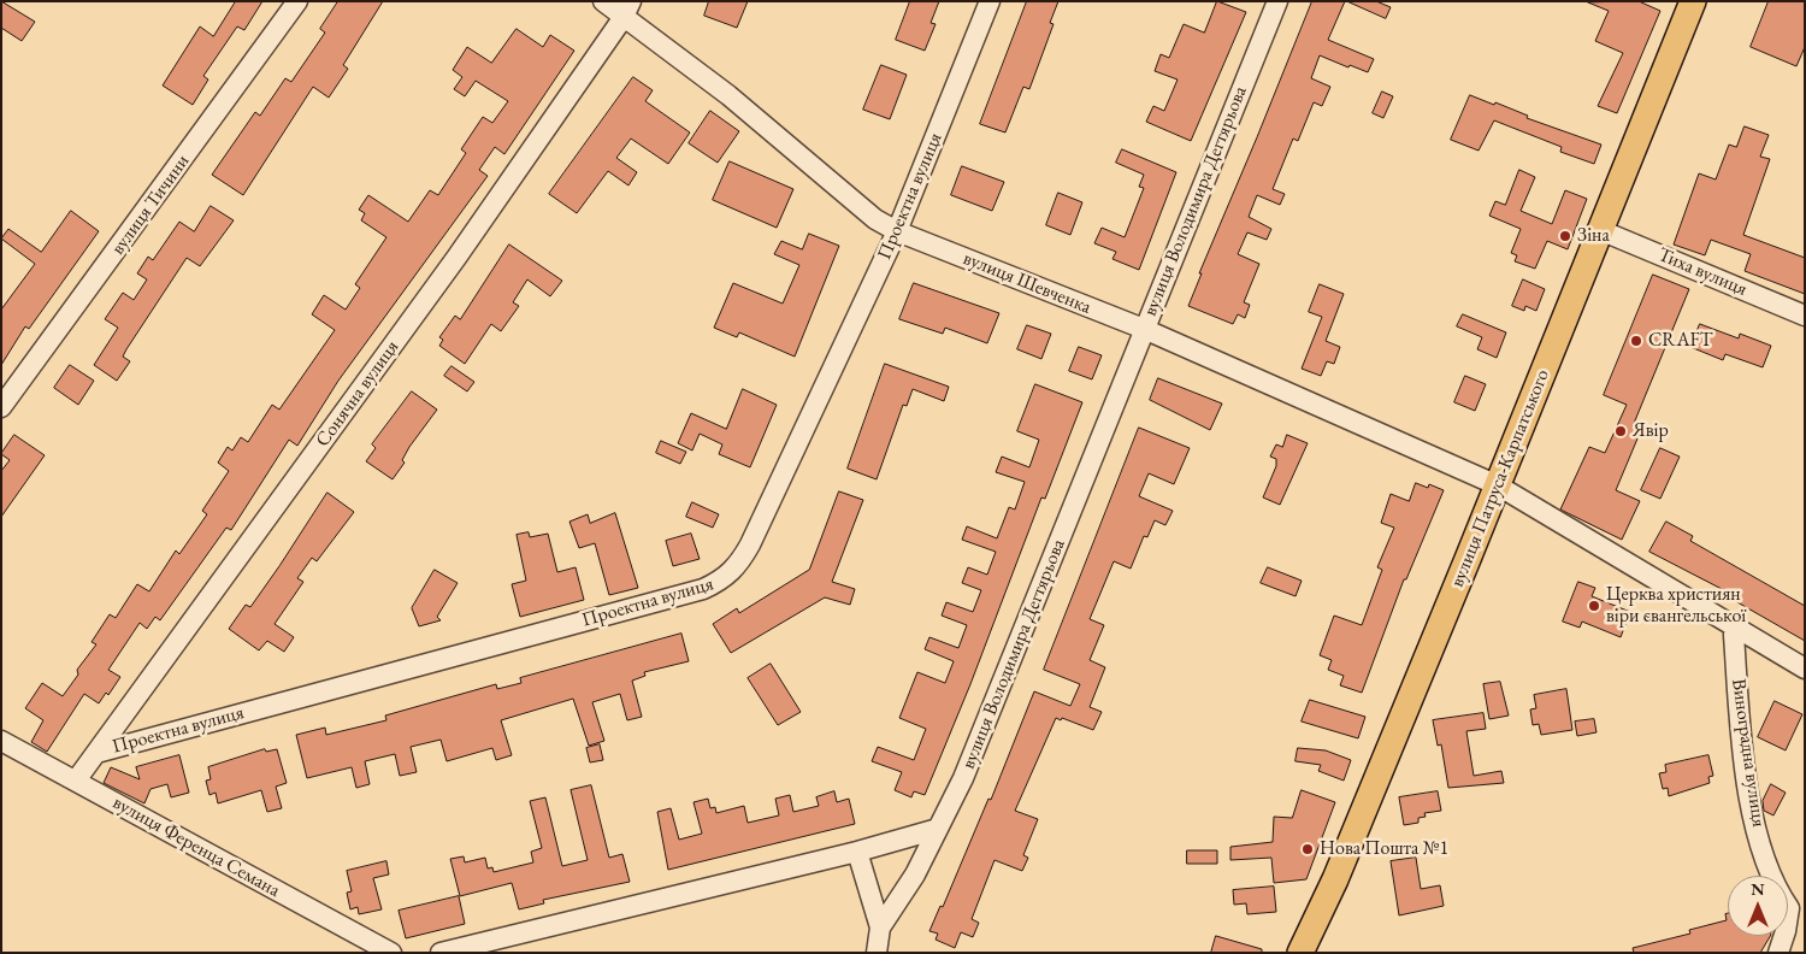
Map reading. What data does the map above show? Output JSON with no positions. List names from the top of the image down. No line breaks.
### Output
{"streets":{"main road":["вулиця Патруса-Карпатського"],"street":["Проектна вулиця","вулиця Володимира Дегтярьова","вулиця Тичини","Тиха вулиця","вулиця Шевченка","Сонячна вулиця","Виноградна вулиця","вулиця Ференца Семана"]},"crossings":[["Проектна вулиця","вулиця Шевченка"],["Проектна вулиця","Сонячна вулиця"],["вулиця Володимира Дегтярьова","вулиця Шевченка"],["Тиха вулиця","вулиця Патруса-Карпатського"],["вулиця Шевченка","Сонячна вулиця"],["вулиця Шевченка","вулиця Патруса-Карпатського"],["вулиця Шевченка","Виноградна вулиця"],["Сонячна вулиця","вулиця Ференца Семана"]],"places":["Зіна","CRAFT","Явір","Церква християн віри євангельської","Нова Пошта №1"],"north":"top"}
